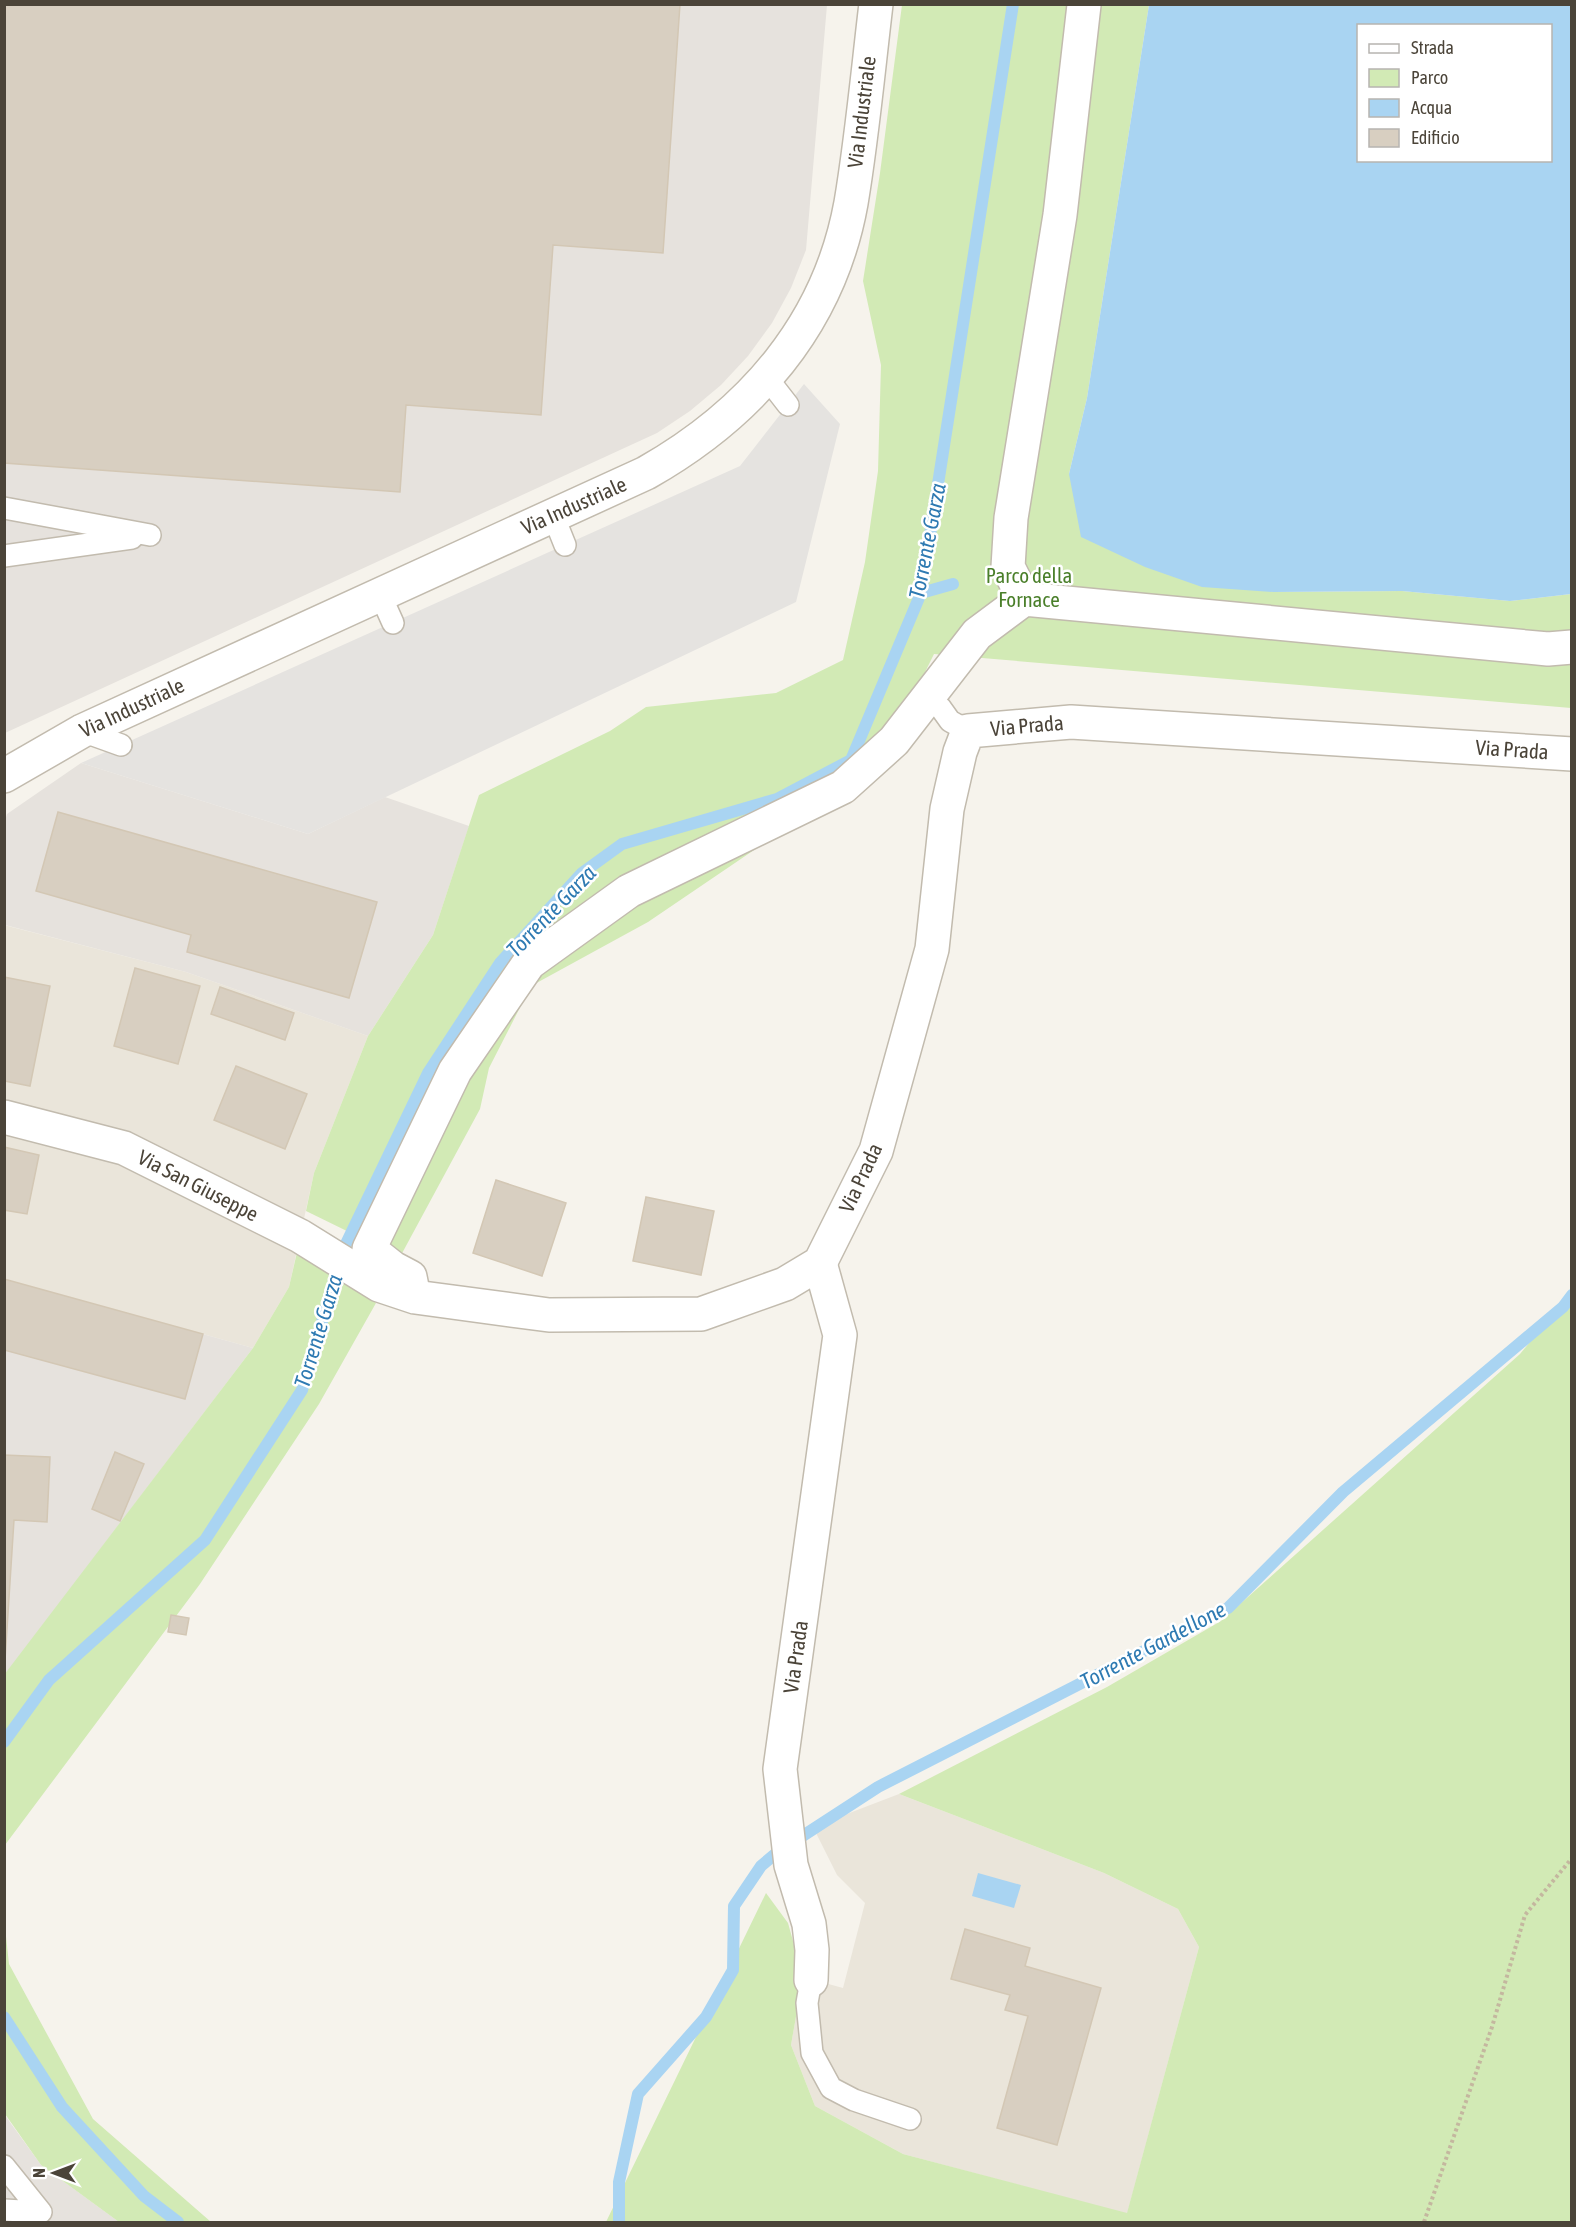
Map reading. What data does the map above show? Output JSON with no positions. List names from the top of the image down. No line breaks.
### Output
{"streets":{"street":["Via Industriale","Via Prada","Via San Giuseppe"]},"water":["Torrente Garza","Torrente Gardellone"],"parks":["Parco della Fornace"],"legend":["Strada","Parco","Acqua","Edificio"],"north":"left"}
